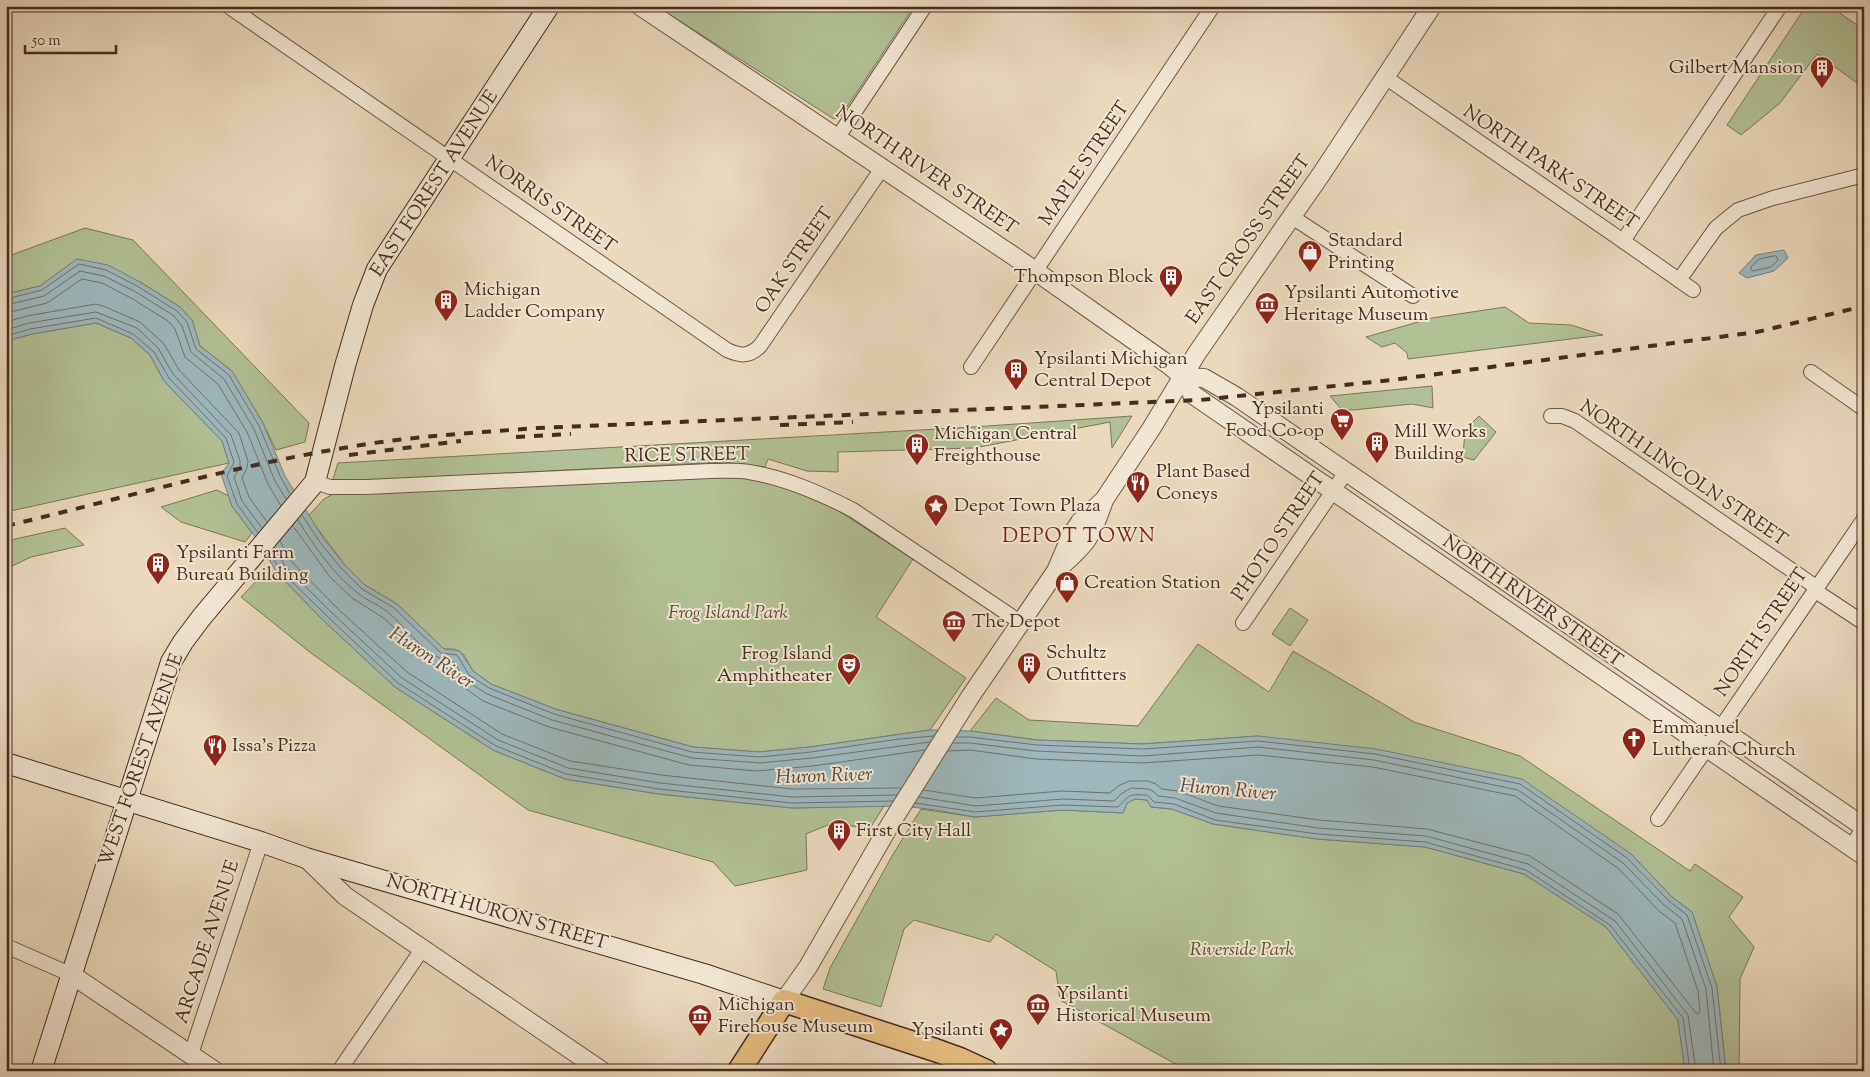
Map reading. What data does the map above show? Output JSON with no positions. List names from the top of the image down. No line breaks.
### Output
{"streets":{"main road":["EAST FOREST AVENUE","WEST FOREST AVENUE","NORTH HURON STREET"],"street":["MAPLE STREET","NORTH PARK STREET","NORTH RIVER STREET","NORRIS STREET","EAST CROSS STREET","OAK STREET","RICE STREET","NORTH LINCOLN STREET","PHOTO STREET","NORTH STREET","ARCADE AVENUE"]},"crossings":[["MAPLE STREET","NORTH RIVER STREET"],["NORTH PARK STREET","EAST CROSS STREET"],["NORTH RIVER STREET","EAST CROSS STREET"],["NORTH RIVER STREET","OAK STREET"],["NORTH RIVER STREET","PHOTO STREET"],["NORTH RIVER STREET","NORTH STREET"],["EAST FOREST AVENUE","NORRIS STREET"],["EAST FOREST AVENUE","RICE STREET"],["EAST FOREST AVENUE","WEST FOREST AVENUE"],["NORRIS STREET","OAK STREET"],["EAST CROSS STREET","RICE STREET"],["EAST CROSS STREET","NORTH HURON STREET"],["RICE STREET","WEST FOREST AVENUE"],["NORTH LINCOLN STREET","NORTH STREET"],["WEST FOREST AVENUE","NORTH HURON STREET"],["NORTH HURON STREET","ARCADE AVENUE"]],"districts":["DEPOT TOWN"],"water":["Huron River"],"parks":["Frog Island Park","Riverside Park"],"places":{"building":["Gilbert Mansion","Thompson Block","Michigan Ladder Company","Ypsilanti Michigan Central Depot","Mill Works Building","Michigan Central Freighthouse","Ypsilanti Farm Bureau Building","Schultz Outfitters","First City Hall"],"shop":["Standard Printing","Creation Station"],"museum":["Ypsilanti Automotive Heritage Museum","The Depot","Ypsilanti Historical Museum","Michigan Firehouse Museum"],"supermarket":["Ypsilanti Food Co-op"],"restaurant":["Plant Based Coneys","Issa's Pizza"],"place":["Depot Town Plaza","Ypsilanti"],"theatre":["Frog Island Amphitheater"],"church":["Emmanuel Lutheran Church"]},"scale_bar":"50 m"}
